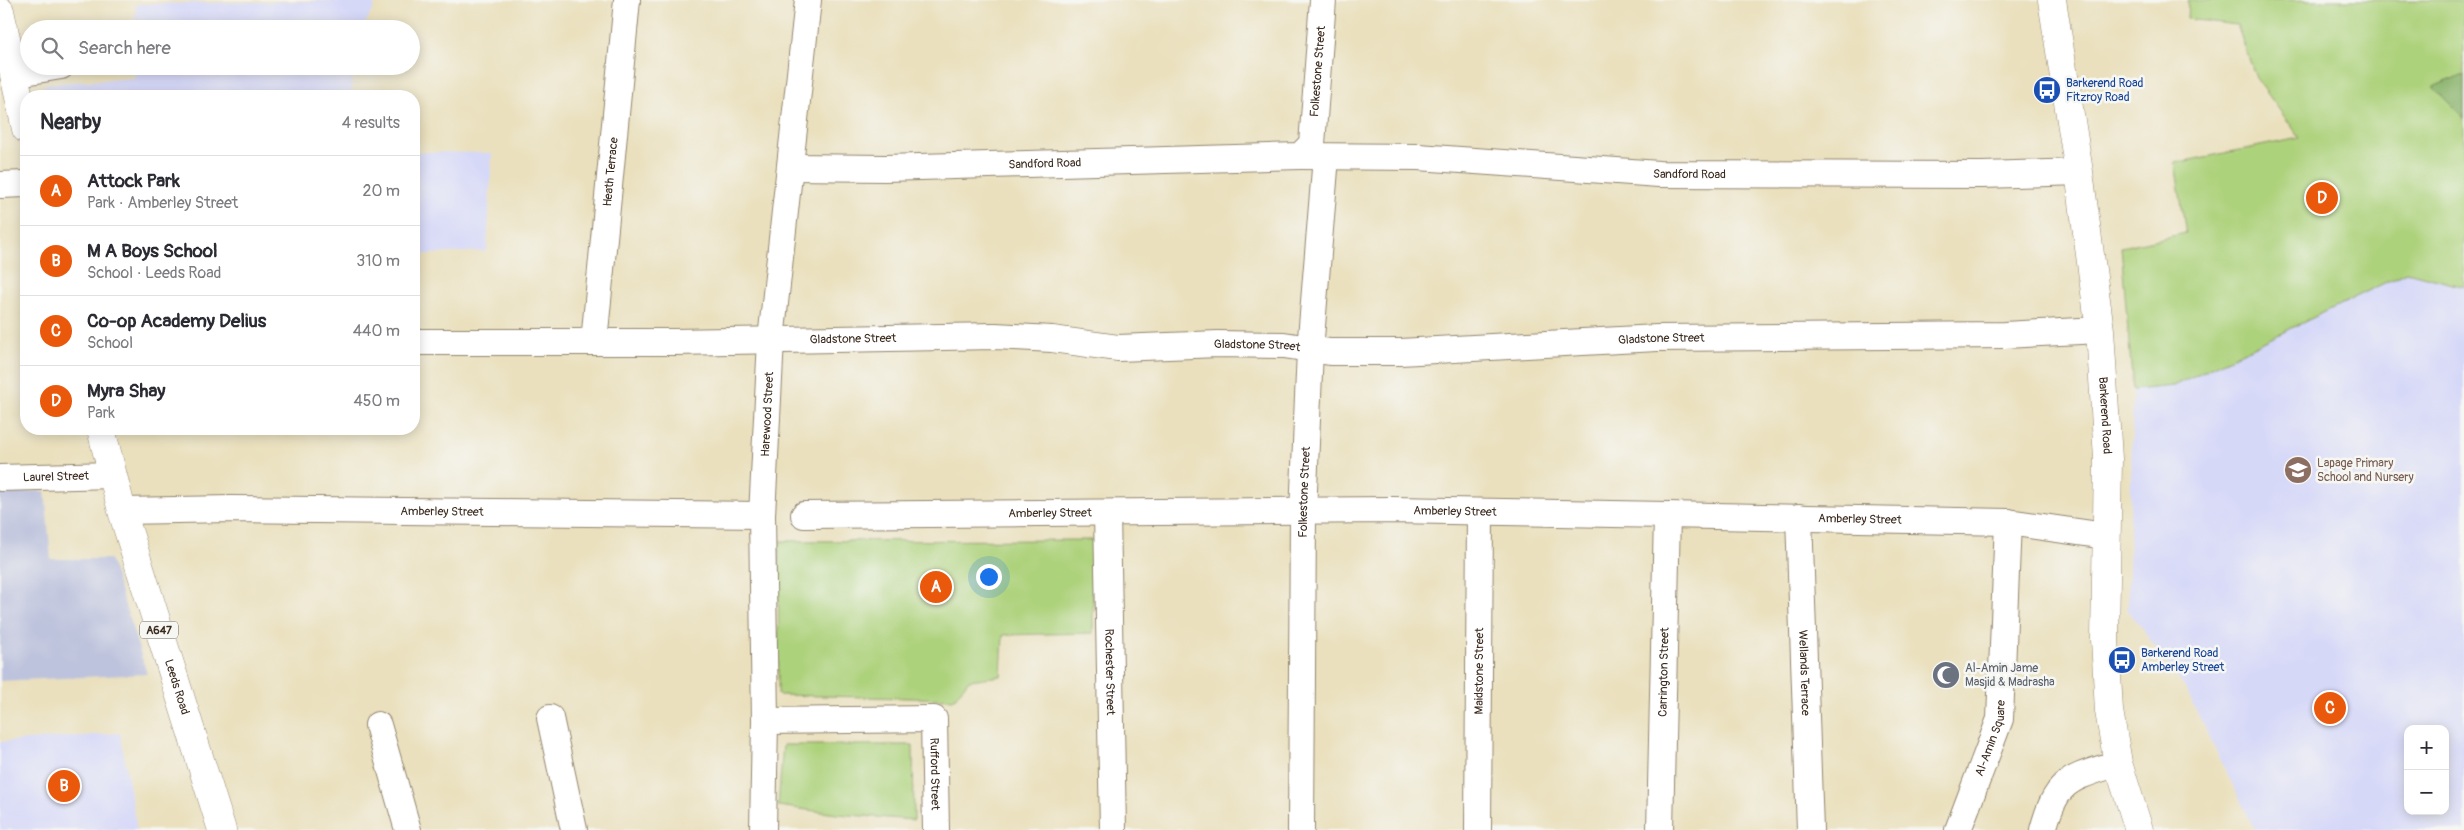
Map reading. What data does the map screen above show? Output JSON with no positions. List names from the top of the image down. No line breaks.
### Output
{"streets":{"main road":["Barkerend Road","A647","Leeds Road"],"street":["Folkestone Street","Sandford Road","Heath Terrace","Gladstone Street","Harewood Street","Laurel Street","Amberley Street","Maidstone Street","Rochester Street","Carrington Street","Wellands Terrace","Al-Amin Square","Rufford Street"]},"crossings":[["Folkestone Street","Sandford Road"],["Folkestone Street","Gladstone Street"],["Folkestone Street","Amberley Street"],["Sandford Road","Harewood Street"],["Sandford Road","Barkerend Road"],["Heath Terrace","Gladstone Street"],["Gladstone Street","Harewood Street"],["Gladstone Street","Barkerend Road"],["Harewood Street","Amberley Street"],["Harewood Street","Rufford Street"],["Barkerend Road","Amberley Street"],["Laurel Street","Leeds Road"],["Amberley Street","Maidstone Street"],["Amberley Street","Rochester Street"],["Amberley Street","Carrington Street"],["Amberley Street","Wellands Terrace"],["Amberley Street","Leeds Road"],["Amberley Street","Al-Amin Square"]],"places":{"bus stop":["Barkerend Road Fitzroy Road","Barkerend Road Amberley Street"],"school or university":["Lapage Primary School and Nursery"],"mosque":["Al-Amin Jame Masjid & Madrasha"]},"page":{"search":"Search here","heading":["Nearby","4 results"],"list":[{"mark":"A","name":"Attock Park","note":"Park · Amberley Street","value":"20 m"},{"mark":"B","name":"M A Boys School","note":"School · Leeds Road","value":"310 m"},{"mark":"C","name":"Co-op Academy Delius","note":"School","value":"440 m"},{"mark":"D","name":"Myra Shay","note":"Park","value":"450 m"}],"pins":["D","A","C","B"],"map_buttons":["+","−"]}}
